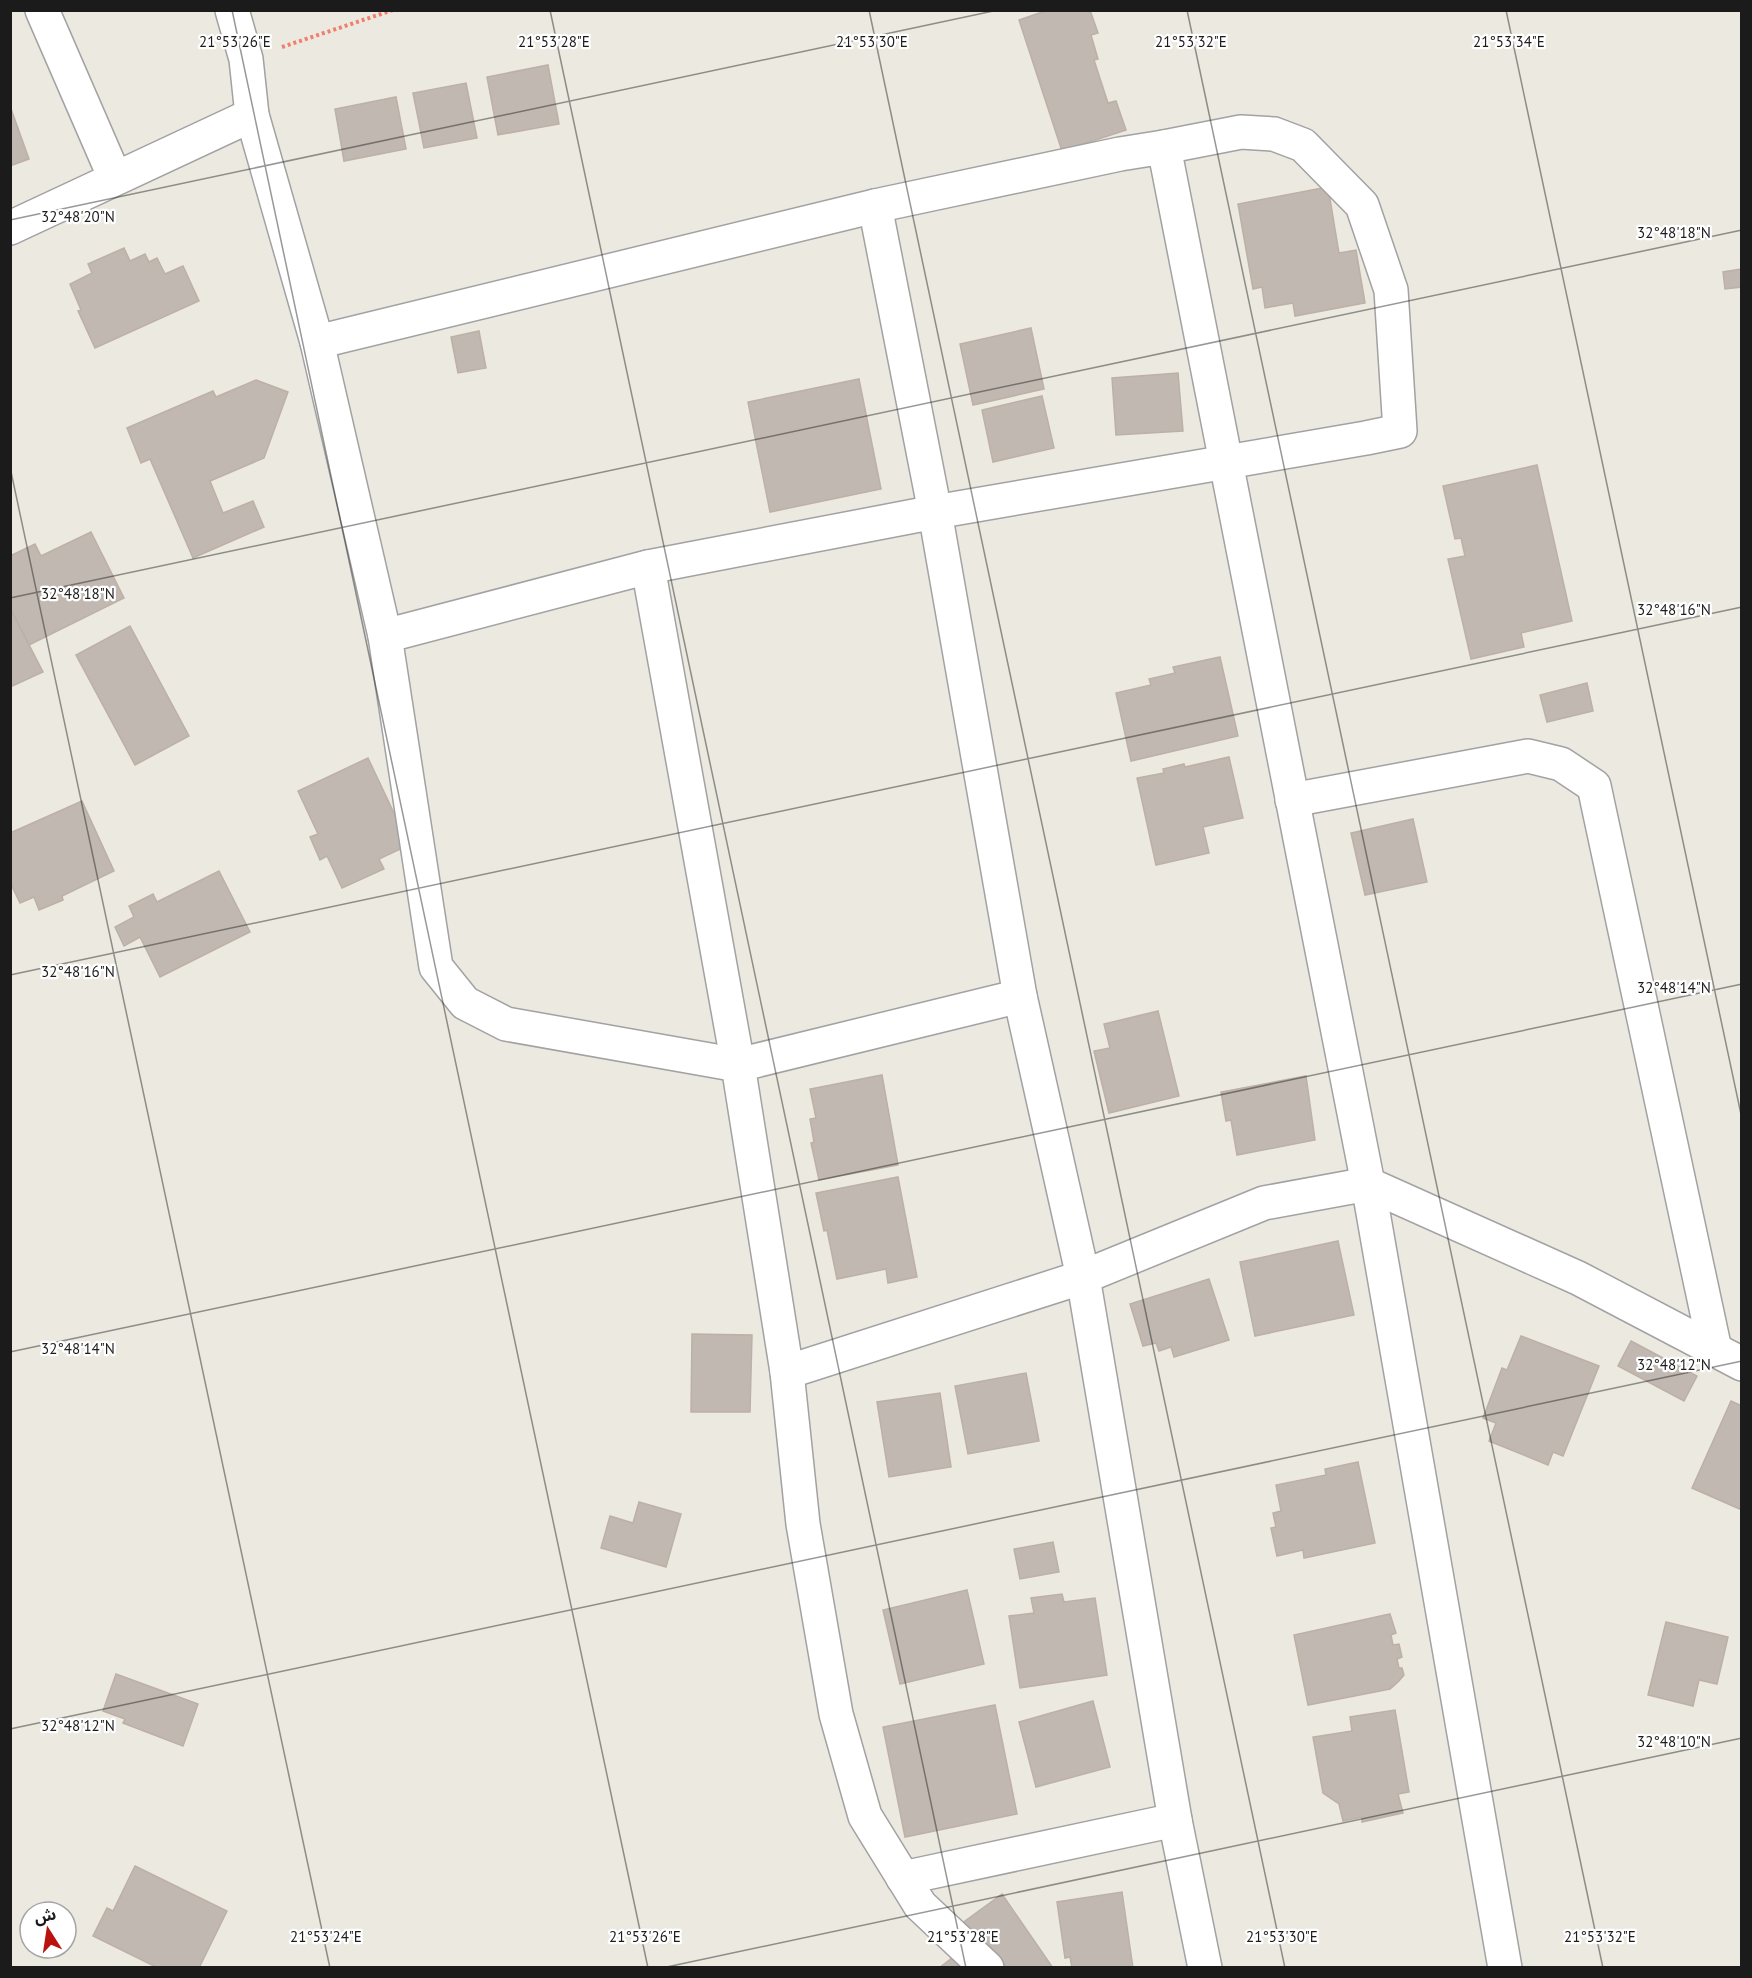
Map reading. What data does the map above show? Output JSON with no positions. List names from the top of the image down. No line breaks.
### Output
{"north":"top","coordinates":["21°53'26\"E","21°53'28\"E","21°53'30\"E","21°53'32\"E","21°53'34\"E","32°48'20\"N","32°48'18\"N","32°48'16\"N","32°48'14\"N","32°48'12\"N","32°48'10\"N","21°53'24\"E"]}
